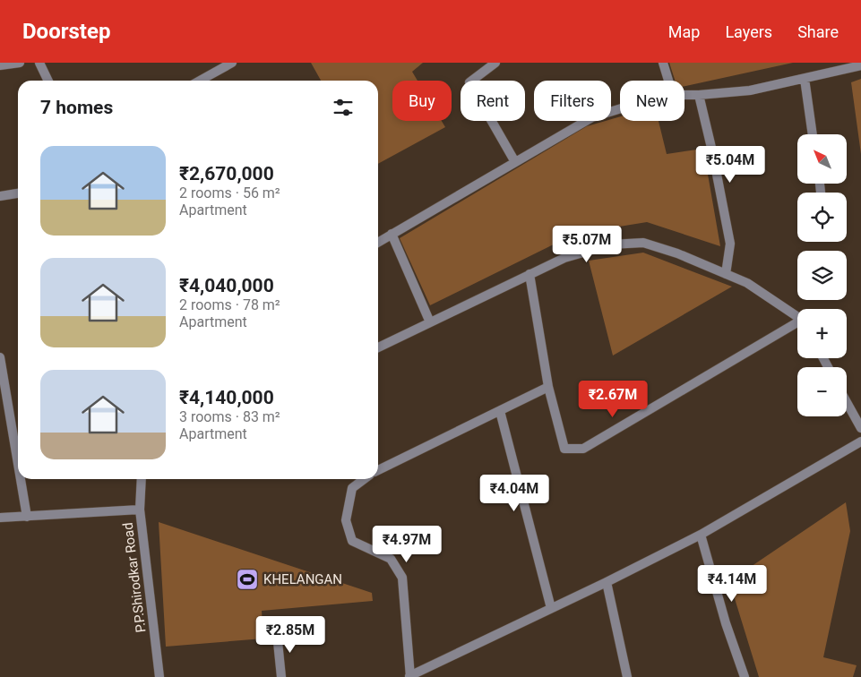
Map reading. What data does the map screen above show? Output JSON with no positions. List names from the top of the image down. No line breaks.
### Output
{"streets":{"street":["P.P.Shirodkar Road"]},"places":{"sports":["KHELANGAN"]},"north":"top left","page":{"header":"Doorstep","nav":["Map","Layers","Share"],"chip":["Buy","Rent","Filters","New"],"heading":"7 homes","map_buttons":["+","−"],"list":[{"name":"₹2,670,000","note":"2 rooms · 56 m² · Apartment"},{"name":"₹4,040,000","note":"2 rooms · 78 m² · Apartment"},{"name":"₹4,140,000","note":"3 rooms · 83 m² · Apartment"}],"price":["₹5.04M","₹5.07M","₹2.67M","₹4.04M","₹4.97M","₹4.14M","₹2.85M"]}}
